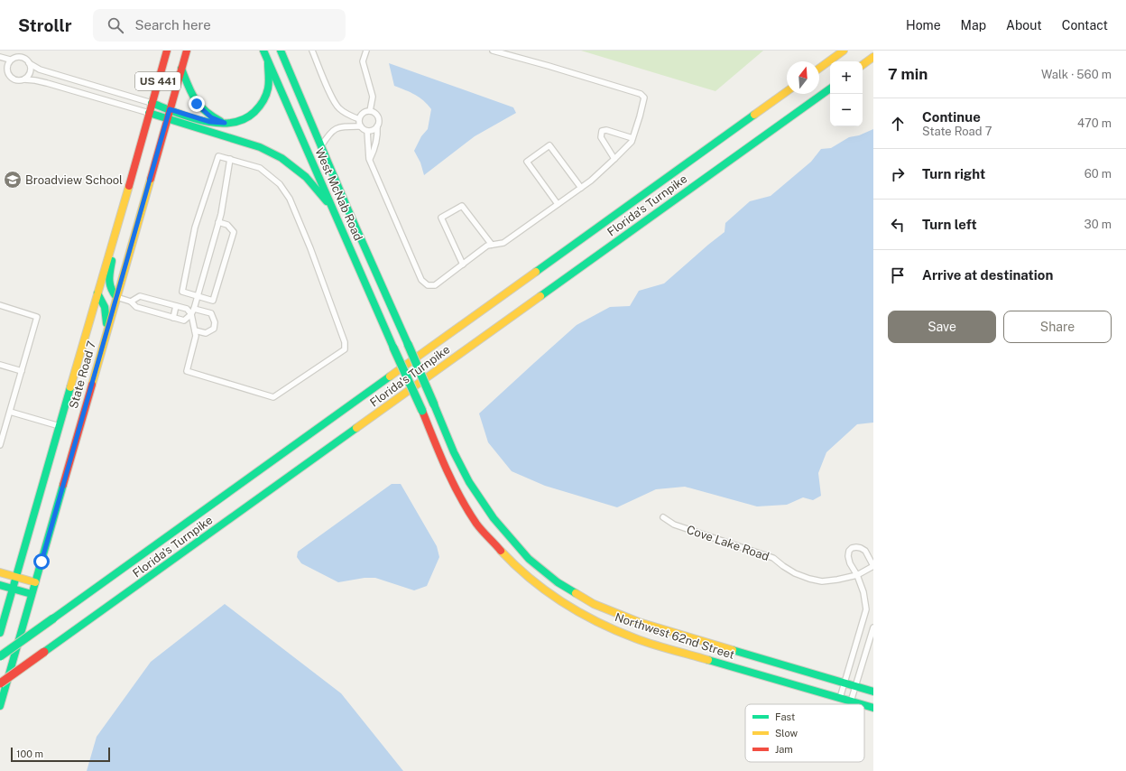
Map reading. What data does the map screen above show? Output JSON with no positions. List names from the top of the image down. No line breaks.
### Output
{"streets":{"main road":["US 441","West McNab Road","Florida's Turnpike","State Road 7","Northwest 62nd Street"],"street":["Cove Lake Road"]},"crossings":[["West McNab Road","Northwest 62nd Street"]],"places":{"school or university":["Broadview School"]},"legend":["Fast","Slow","Jam"],"scale_bar":"100 m","north":"top","page":{"header":"Strollr","search":"Search here","nav":["Home","Map","About","Contact"],"heading":["7 min","Walk · 560 m"],"map_buttons":["+","−"],"list":[["Continue","State Road 7","470 m"],["Turn right","60 m"],["Turn left","30 m"],"Arrive at destination"],"buttons":["Save","Share"],"scale":"100 m"}}
